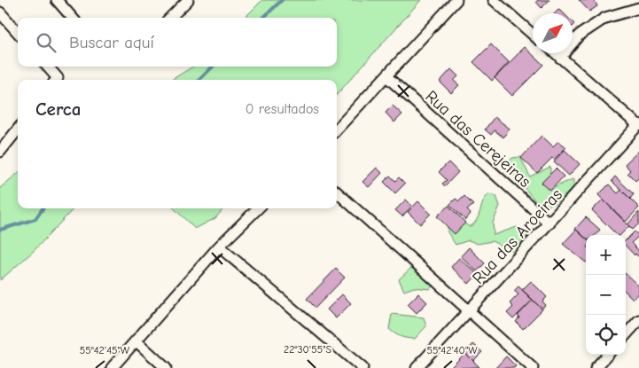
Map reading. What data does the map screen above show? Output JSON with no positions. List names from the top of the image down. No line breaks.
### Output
{"streets":{"street":["Rua das Cerejeiras","Rua das Aroeiras"]},"crossings":[["Rua das Cerejeiras","Rua das Aroeiras"]],"north":"top right","page":{"search":"Buscar aquí","heading":["Cerca","0 resultados"],"map_buttons":["+","−"]},"coordinates":["22°30'55\"S","55°42'45\"W","55°42'40\"W"]}
